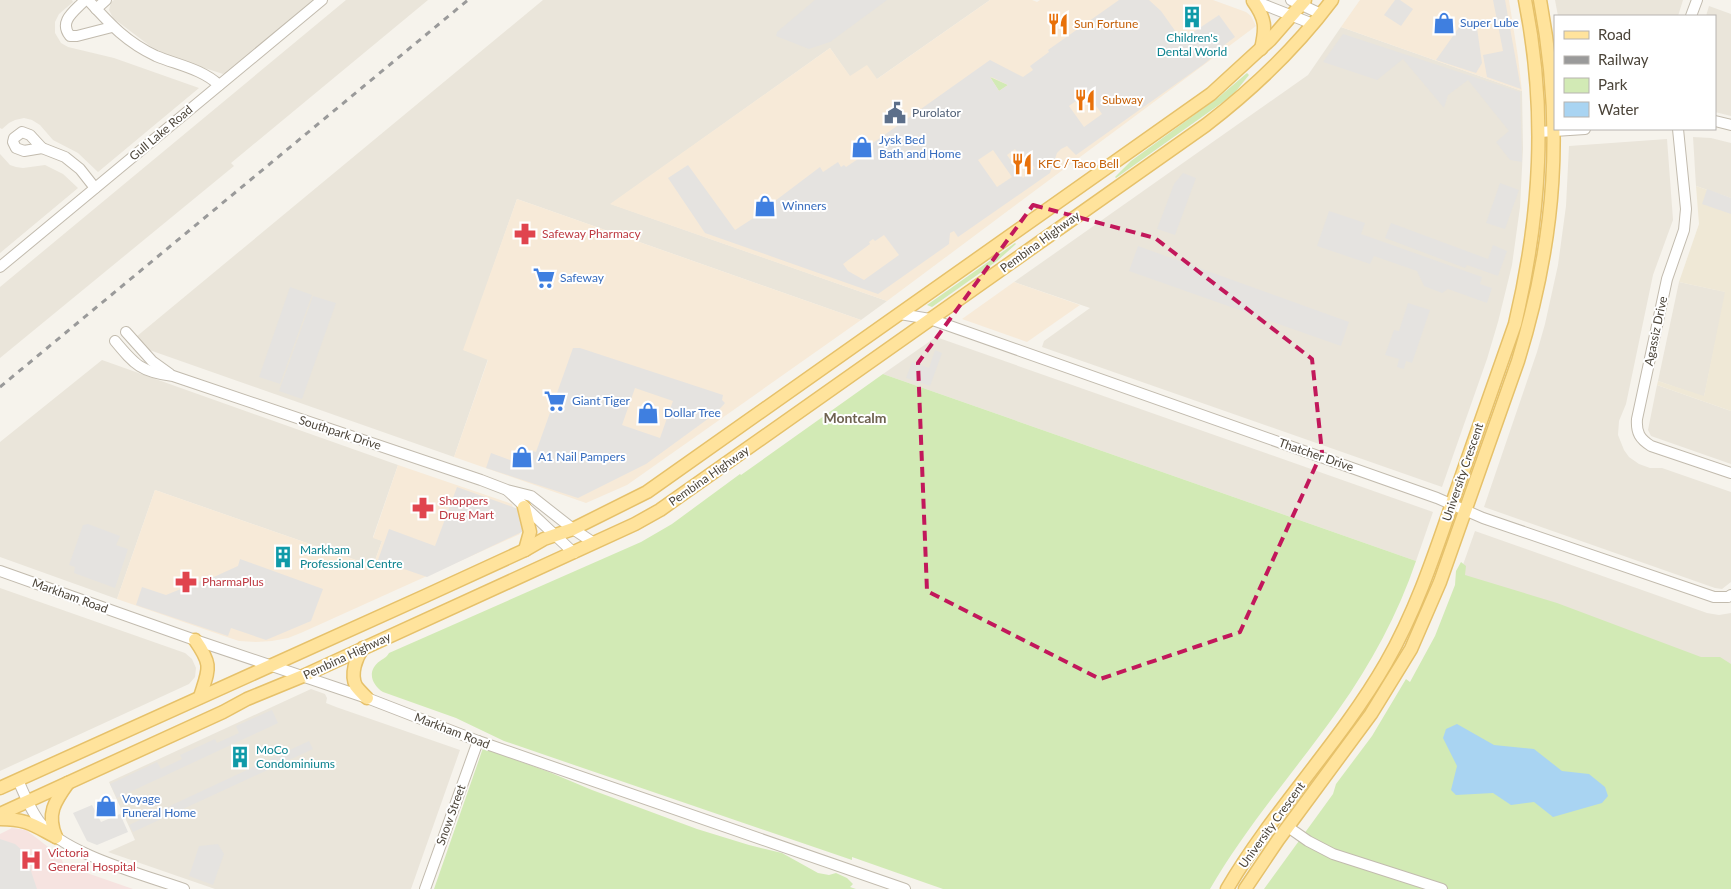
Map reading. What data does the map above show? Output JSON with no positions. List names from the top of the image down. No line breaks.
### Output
{"streets":{"main road":["Pembina Highway","University Crescent"],"street":["Gull Lake Road","Agassiz Drive","Southpark Drive","Thatcher Drive","Markham Road","Snow Street"]},"crossings":[["Pembina Highway","Southpark Drive"],["Pembina Highway","Thatcher Drive"],["Pembina Highway","Markham Road"],["Thatcher Drive","University Crescent"],["Markham Road","Snow Street"]],"districts":["Montcalm"],"places":{"building":["Children's Dental World","Markham Professional Centre","MoCo Condominiums"],"shop":["Super Lube","Jysk Bed Bath and Home","Winners","Dollar Tree","A1 Nail Pampers","Voyage Funeral Home"],"restaurant":["Sun Fortune","Subway","KFC / Taco Bell"],"public building":["Purolator"],"pharmacy":["Safeway Pharmacy","Shoppers Drug Mart","PharmaPlus"],"supermarket":["Safeway","Giant Tiger"],"hospital":["Victoria General Hospital"]},"legend":["Road","Railway","Park","Water"]}
